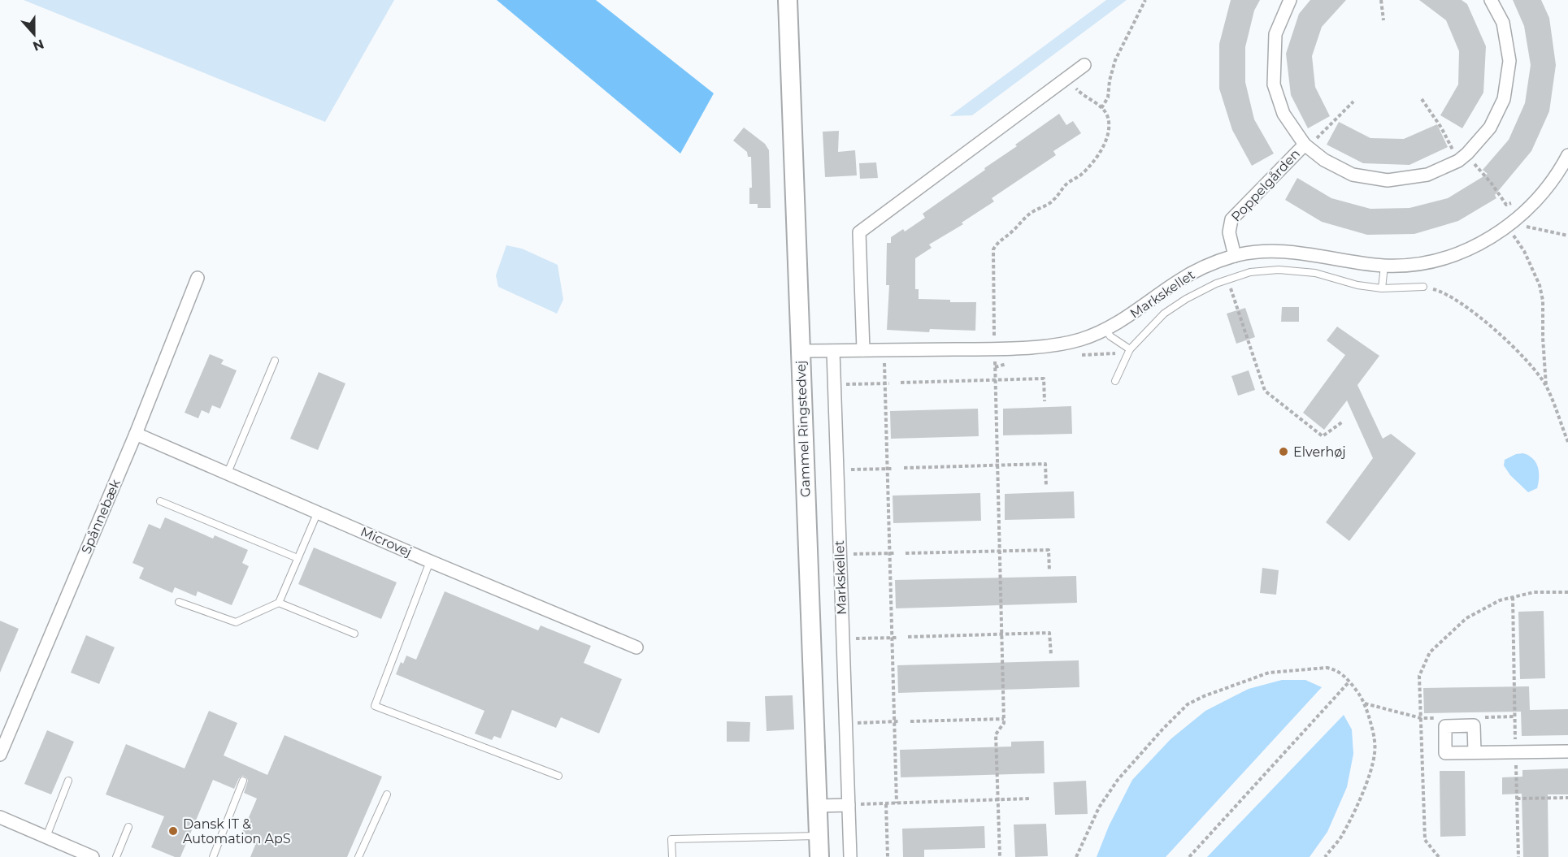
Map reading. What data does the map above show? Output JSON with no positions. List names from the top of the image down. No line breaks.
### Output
{"streets":{"street":["Poppelgården","Markskellet","Gammel Ringstedvej","Spånnebæk","Microvej"]},"crossings":[["Poppelgården","Markskellet"],["Markskellet","Gammel Ringstedvej"],["Spånnebæk","Microvej"]],"places":["Elverhøj","Dansk IT & Automation ApS"],"north":"bottom"}
